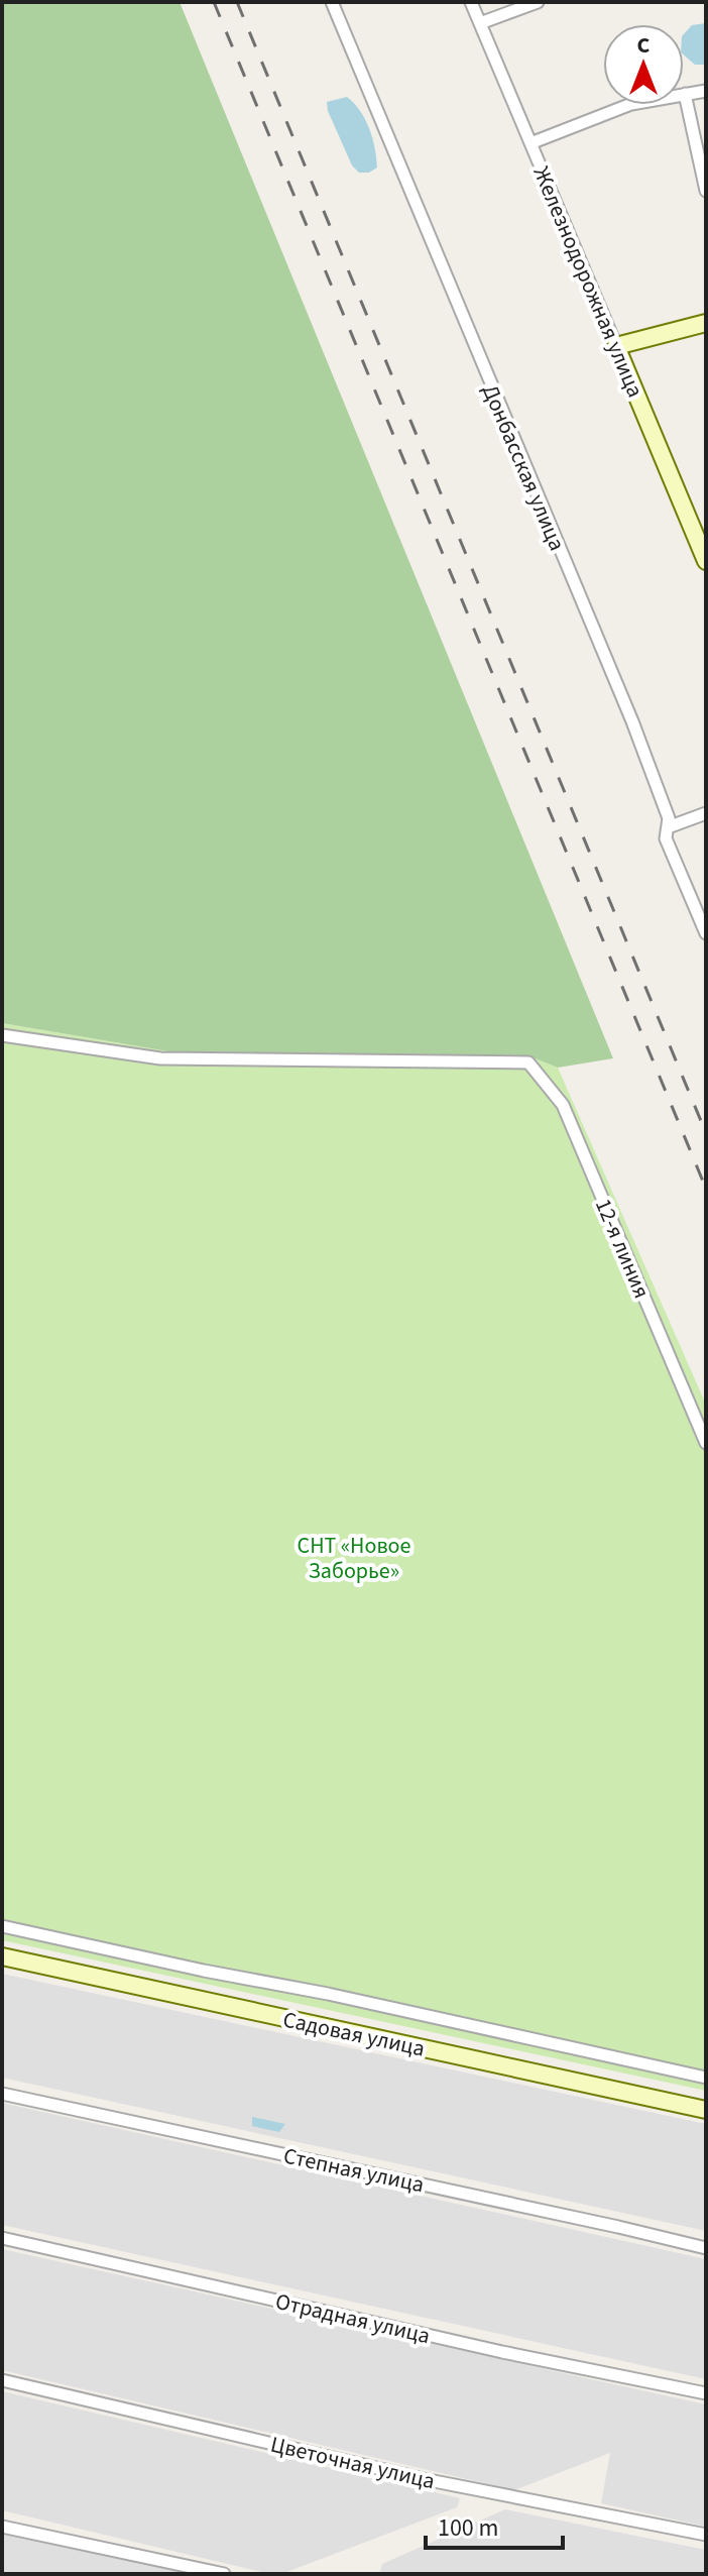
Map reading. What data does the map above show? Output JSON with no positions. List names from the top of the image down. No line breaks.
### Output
{"streets":{"main road":["Железнодорожная улица","Садовая улица"],"street":["Донбасская улица","12-я линия","Степная улица","Отрадная улица","Цветочная улица"]},"parks":["СНТ «Новое Заборье»"],"scale_bar":"100 m","north":"top"}
